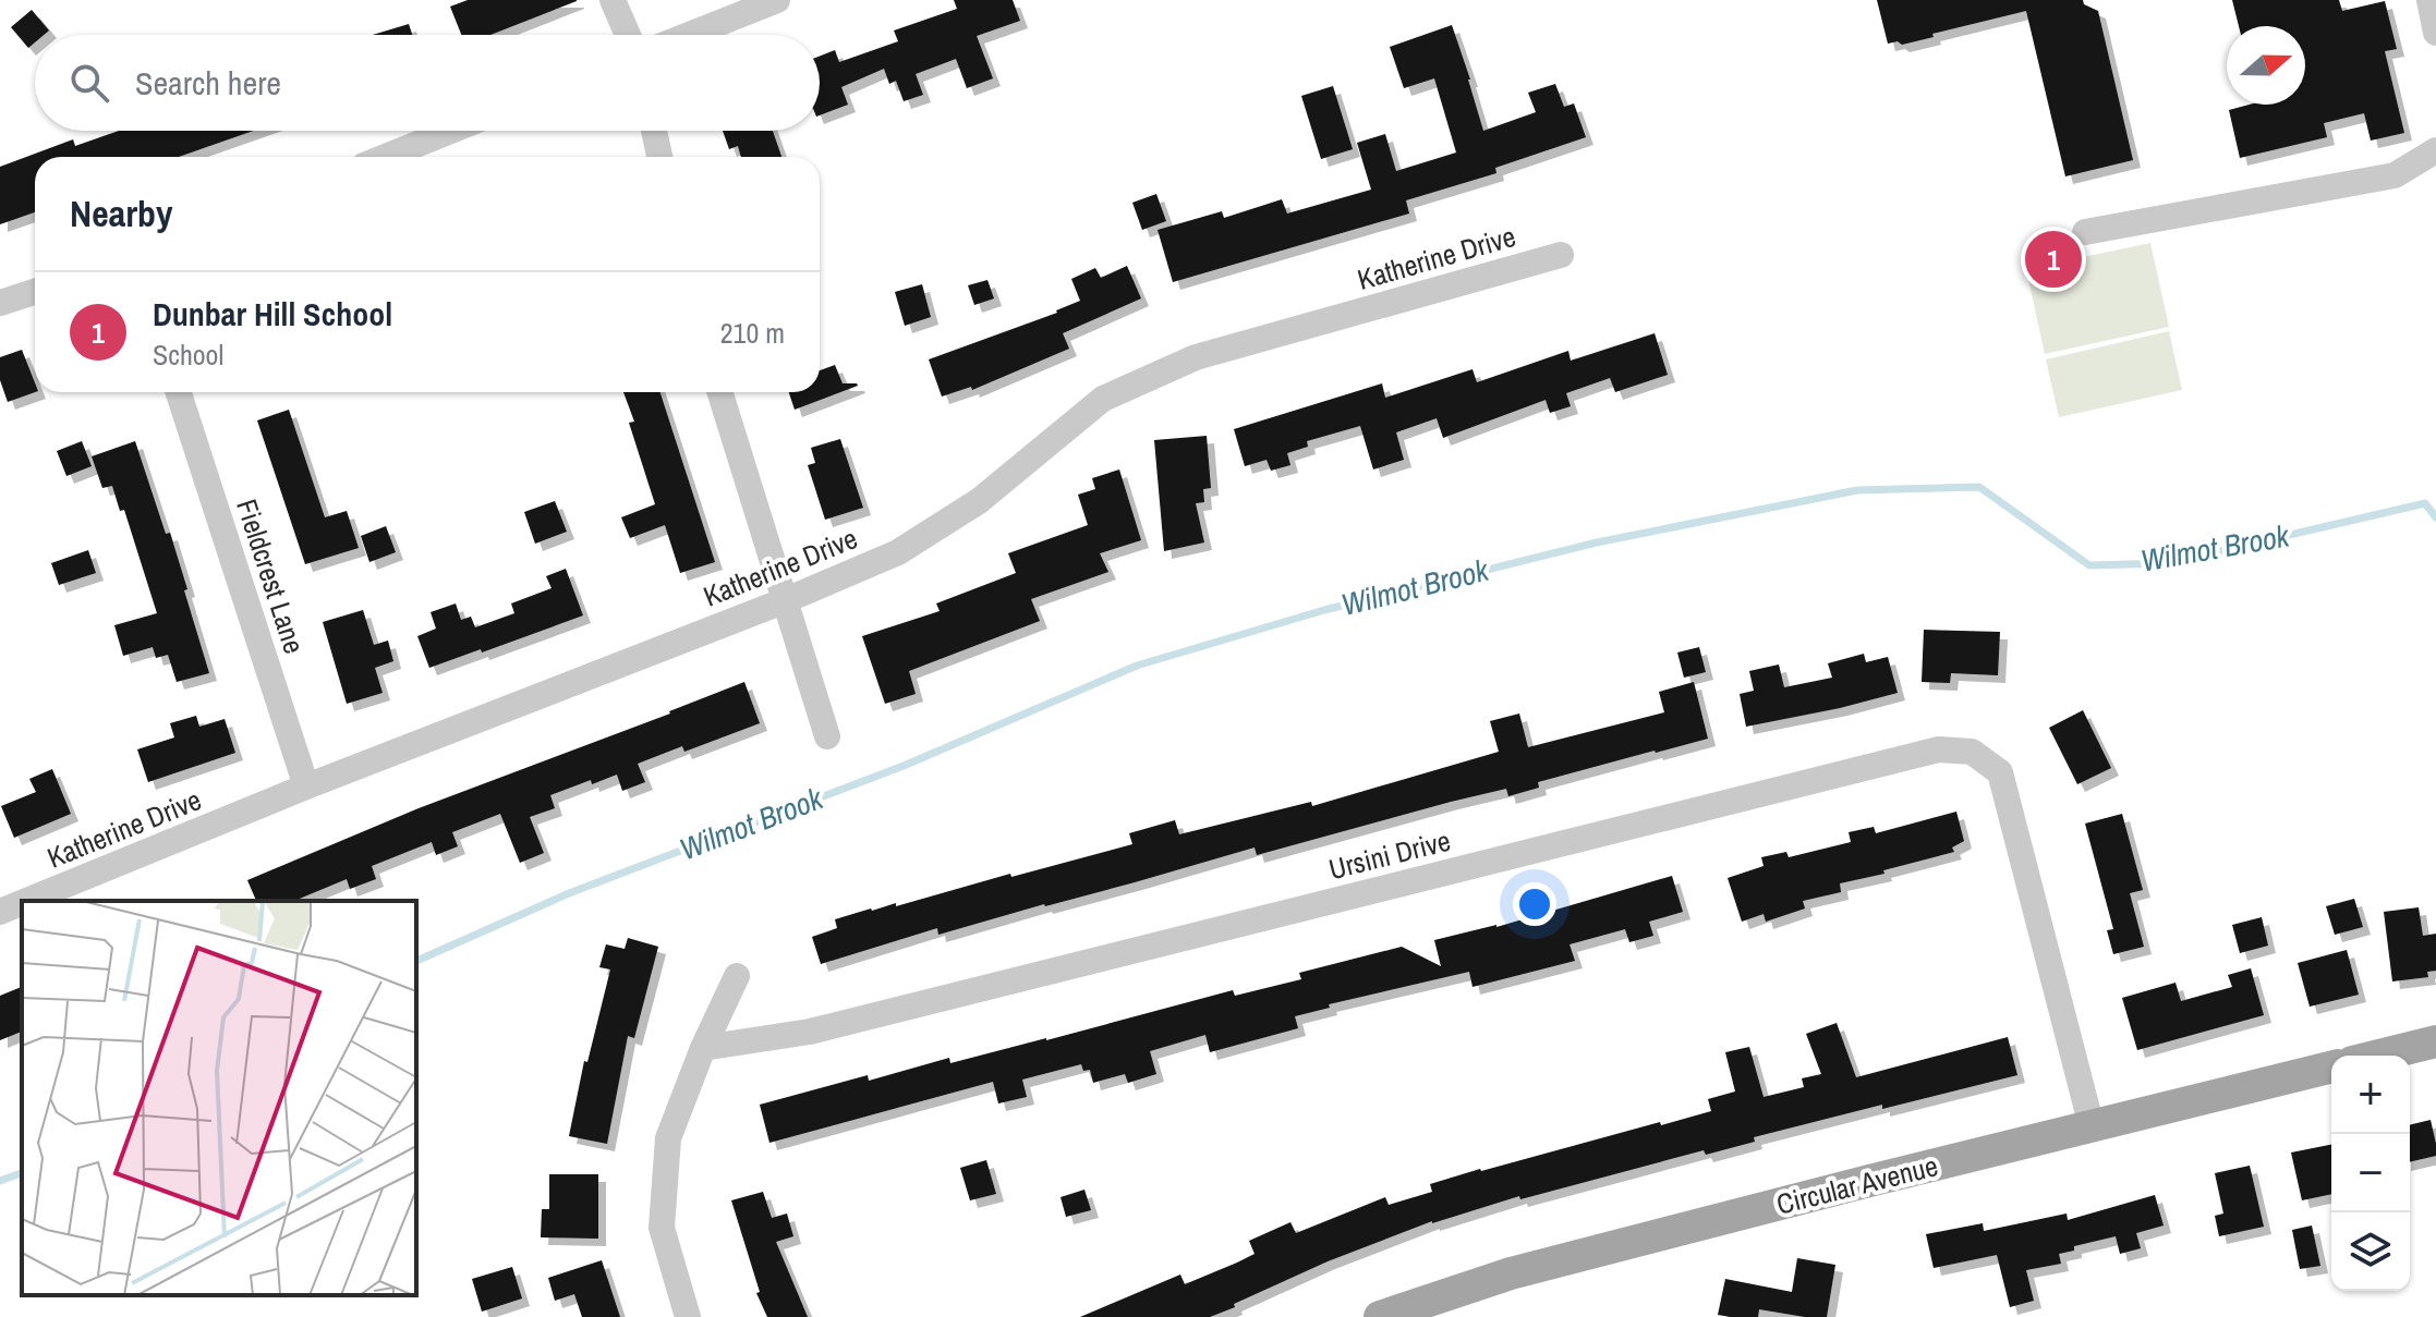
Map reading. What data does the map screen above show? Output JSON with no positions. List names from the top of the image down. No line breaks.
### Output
{"streets":{"main road":["Circular Avenue"],"street":["Katherine Drive","Fieldcrest Lane","Ursini Drive"]},"crossings":[["Katherine Drive","Fieldcrest Lane"],["Ursini Drive","Circular Avenue"]],"water":["Wilmot Brook"],"north":"right","page":{"search":"Search here","heading":"Nearby","pins":"1","list":[{"mark":"1","name":"Dunbar Hill School","note":"School","value":"210 m"}],"map_buttons":["+","−"]}}
